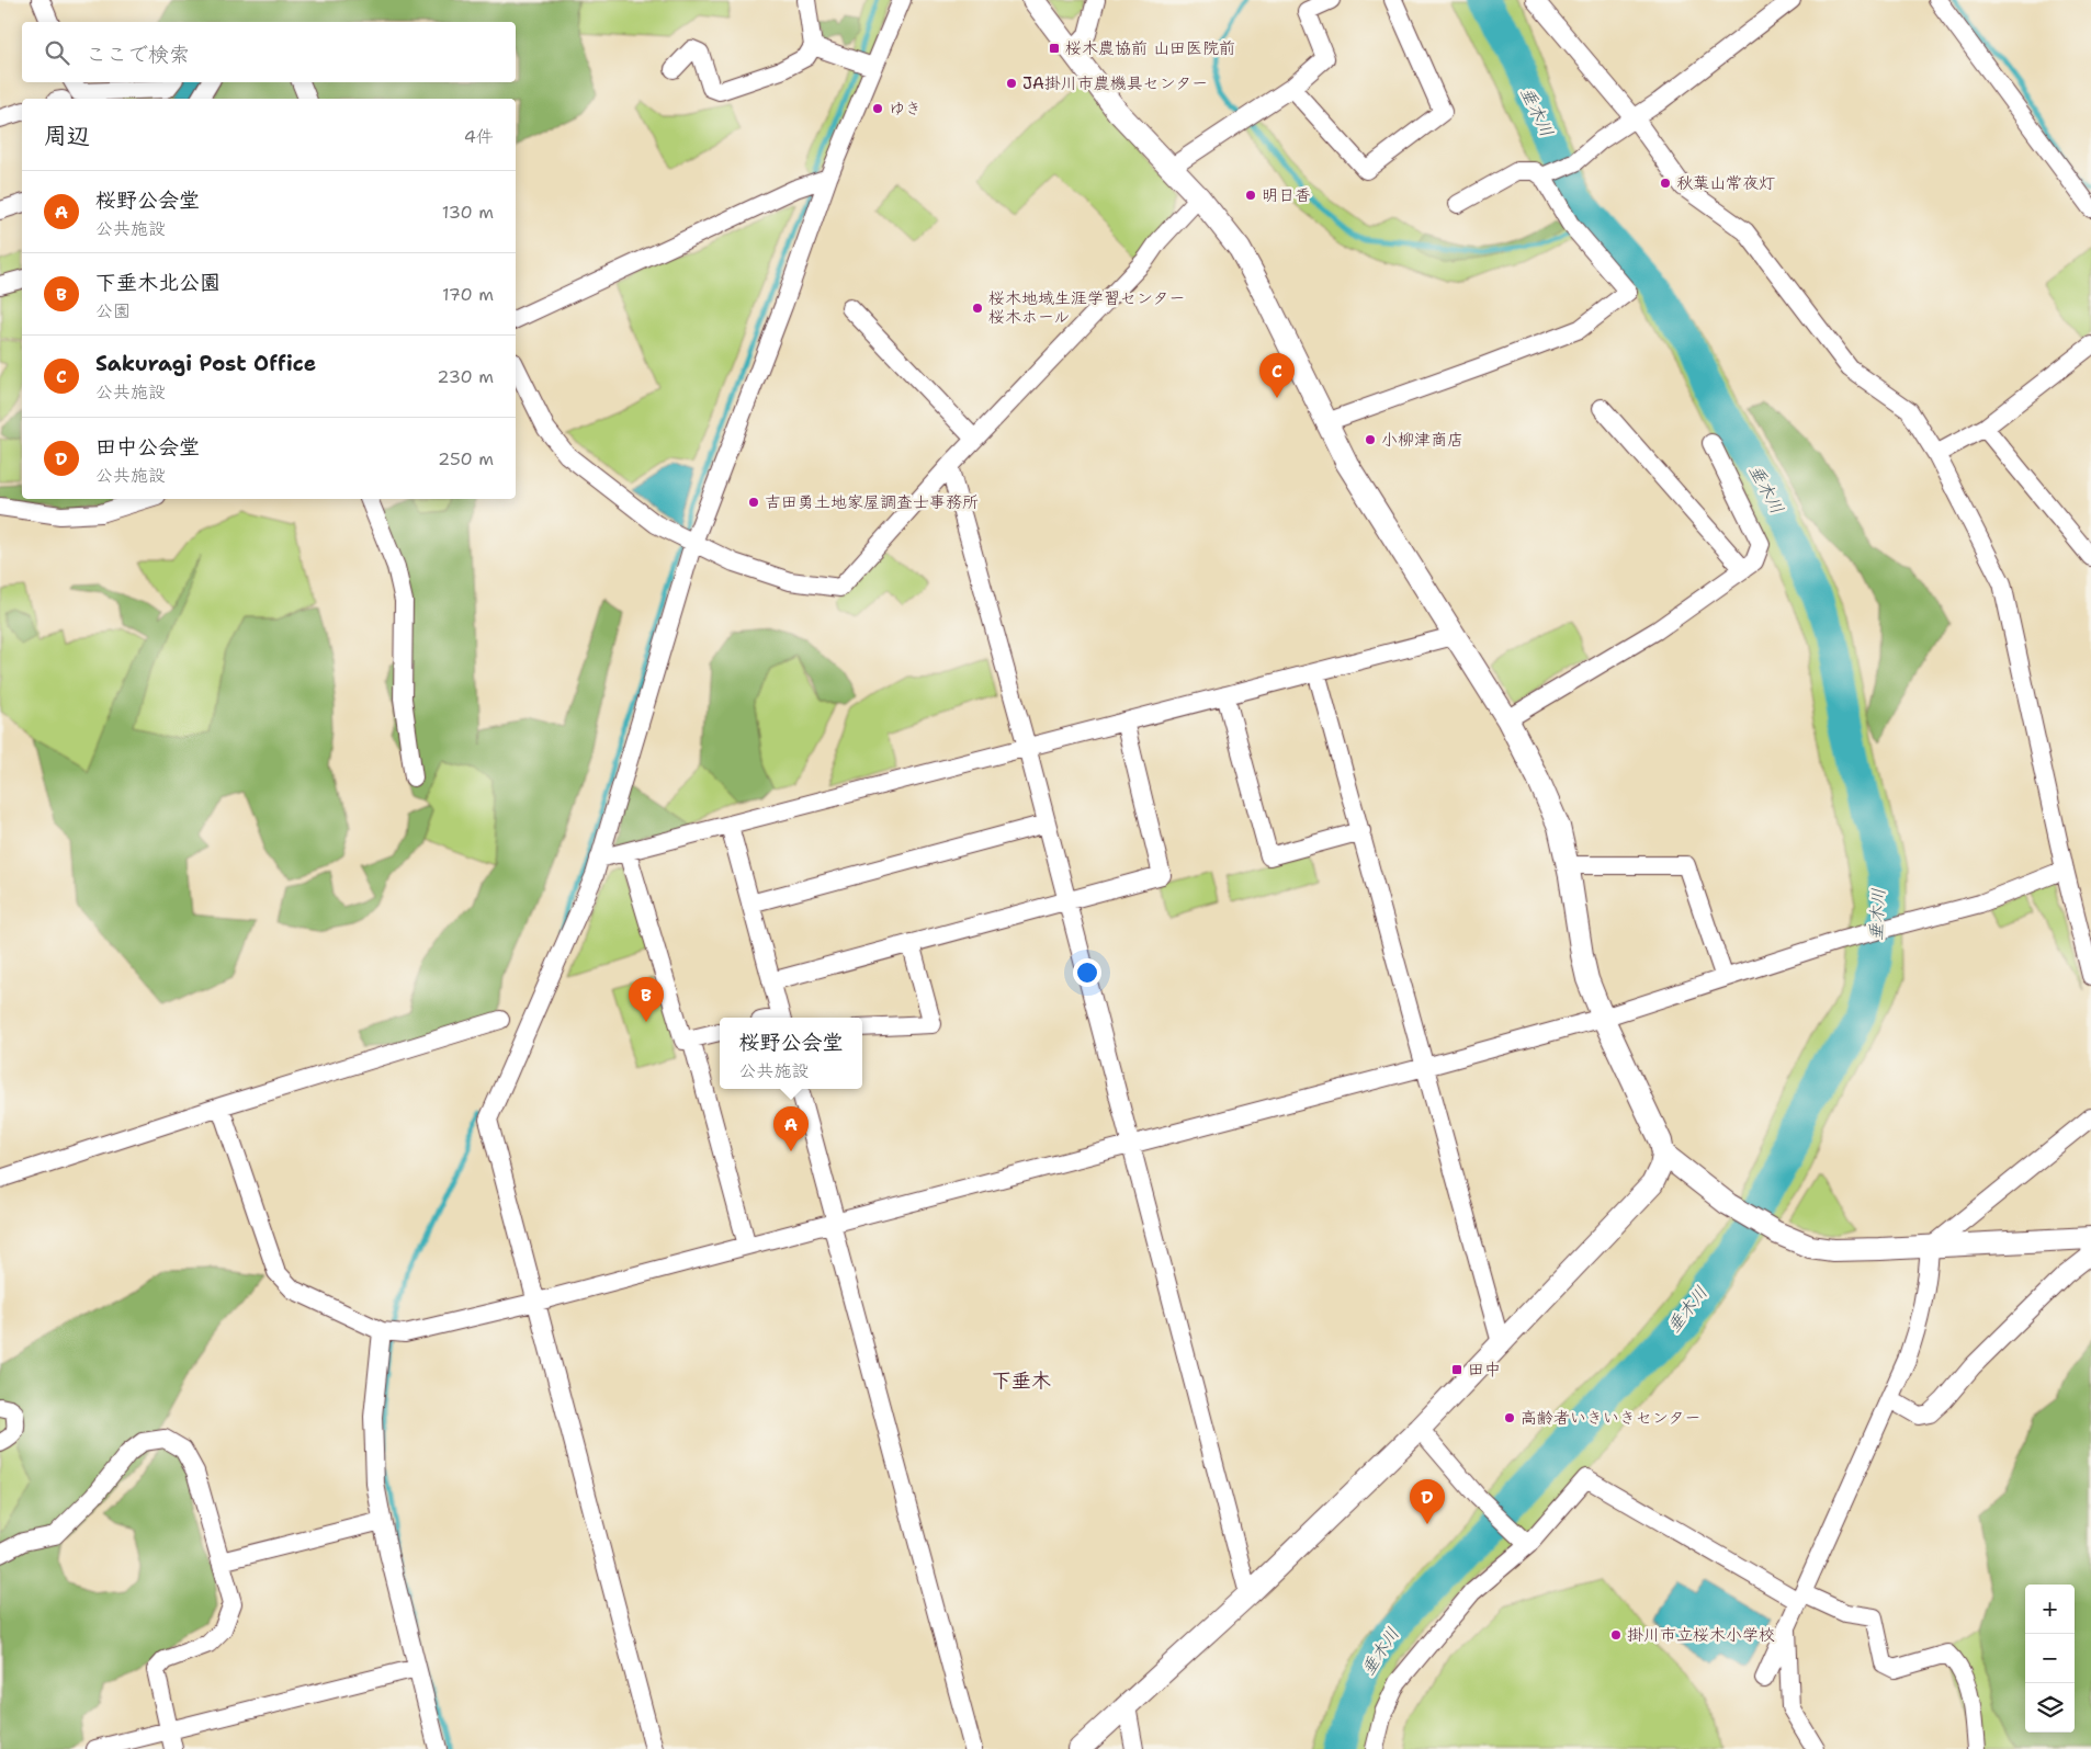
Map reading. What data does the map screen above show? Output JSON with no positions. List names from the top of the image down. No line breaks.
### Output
{"districts":["下垂木"],"water":["垂木川"],"places":{"transit":["桜木農協前 山田医院前","田中"],"other":["JA掛川市農機具センター","ゆき","秋葉山常夜灯","明日香","桜木地域生涯学習センター 桜木ホール","小柳津商店","吉田勇土地家屋調査士事務所","高齢者いきいきセンター","掛川市立桜木小学校"]},"page":{"search":"ここで検索","heading":["周辺","4件"],"list":[{"mark":"A","name":"桜野公会堂","note":"公共施設","value":"130 m"},{"mark":"B","name":"下垂木北公園","note":"公園","value":"170 m"},{"mark":"C","name":"Sakuragi Post Office","note":"公共施設","value":"230 m"},{"mark":"D","name":"田中公会堂","note":"公共施設","value":"250 m"}],"pins":["C","B","A","D"],"popup":["桜野公会堂","公共施設"],"map_buttons":["+","−"]}}
